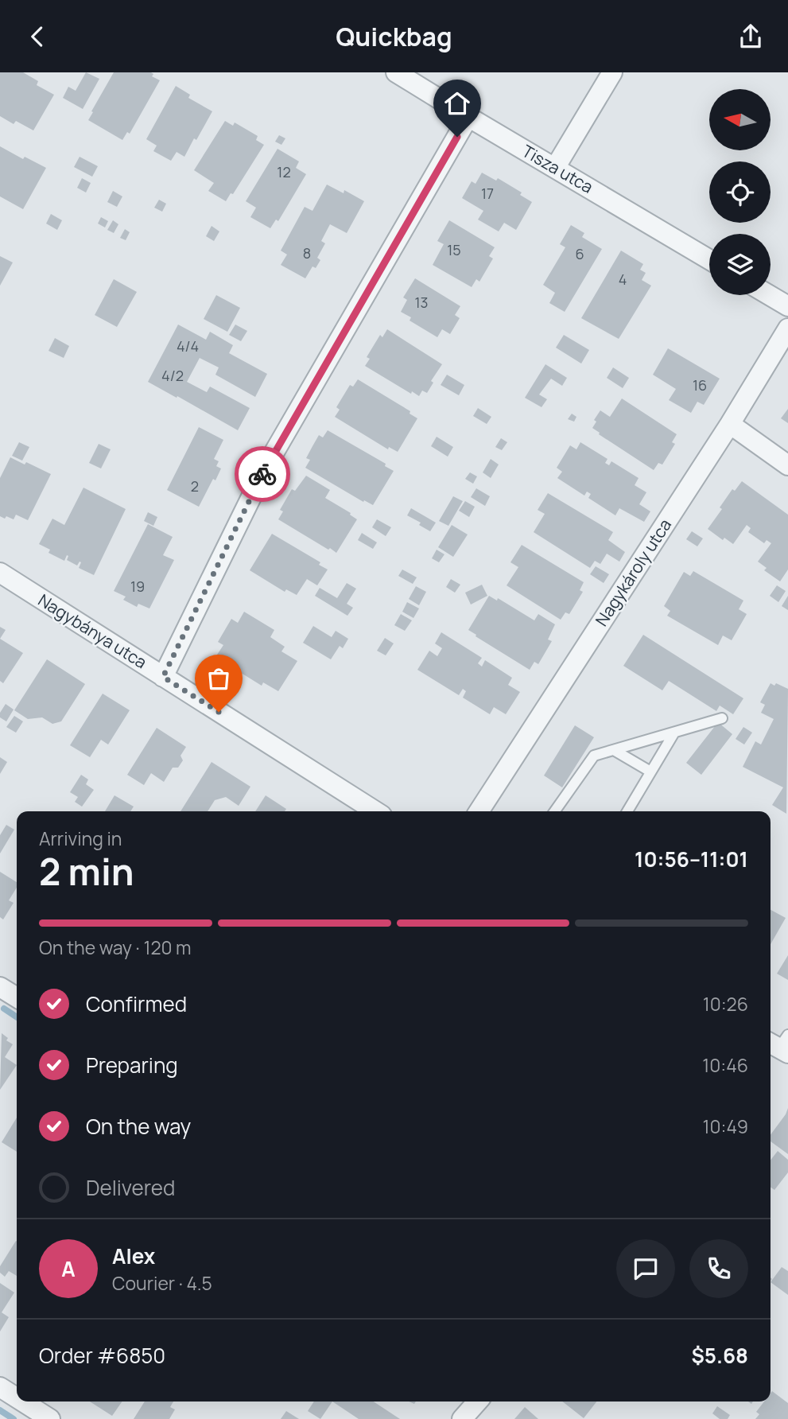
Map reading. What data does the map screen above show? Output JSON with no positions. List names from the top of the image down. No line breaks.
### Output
{"streets":{"street":["Tisza utca","Nagykároly utca","Nagybánya utca"]},"house_numbers":["12","17","15","8","6","4","13","4/4","4/2","16","2","19"],"north":"left","page":{"header":"Quickbag","heading":["2 min","Arriving in","10:56–11:01"],"panel":["Alex","Courier · 4.5","Order #6850","$5.68"],"bar":"On the way · 120 m","list":[["Confirmed","10:26"],["Preparing","10:46"],["On the way","10:49"],"Delivered"],"round":"A"}}
